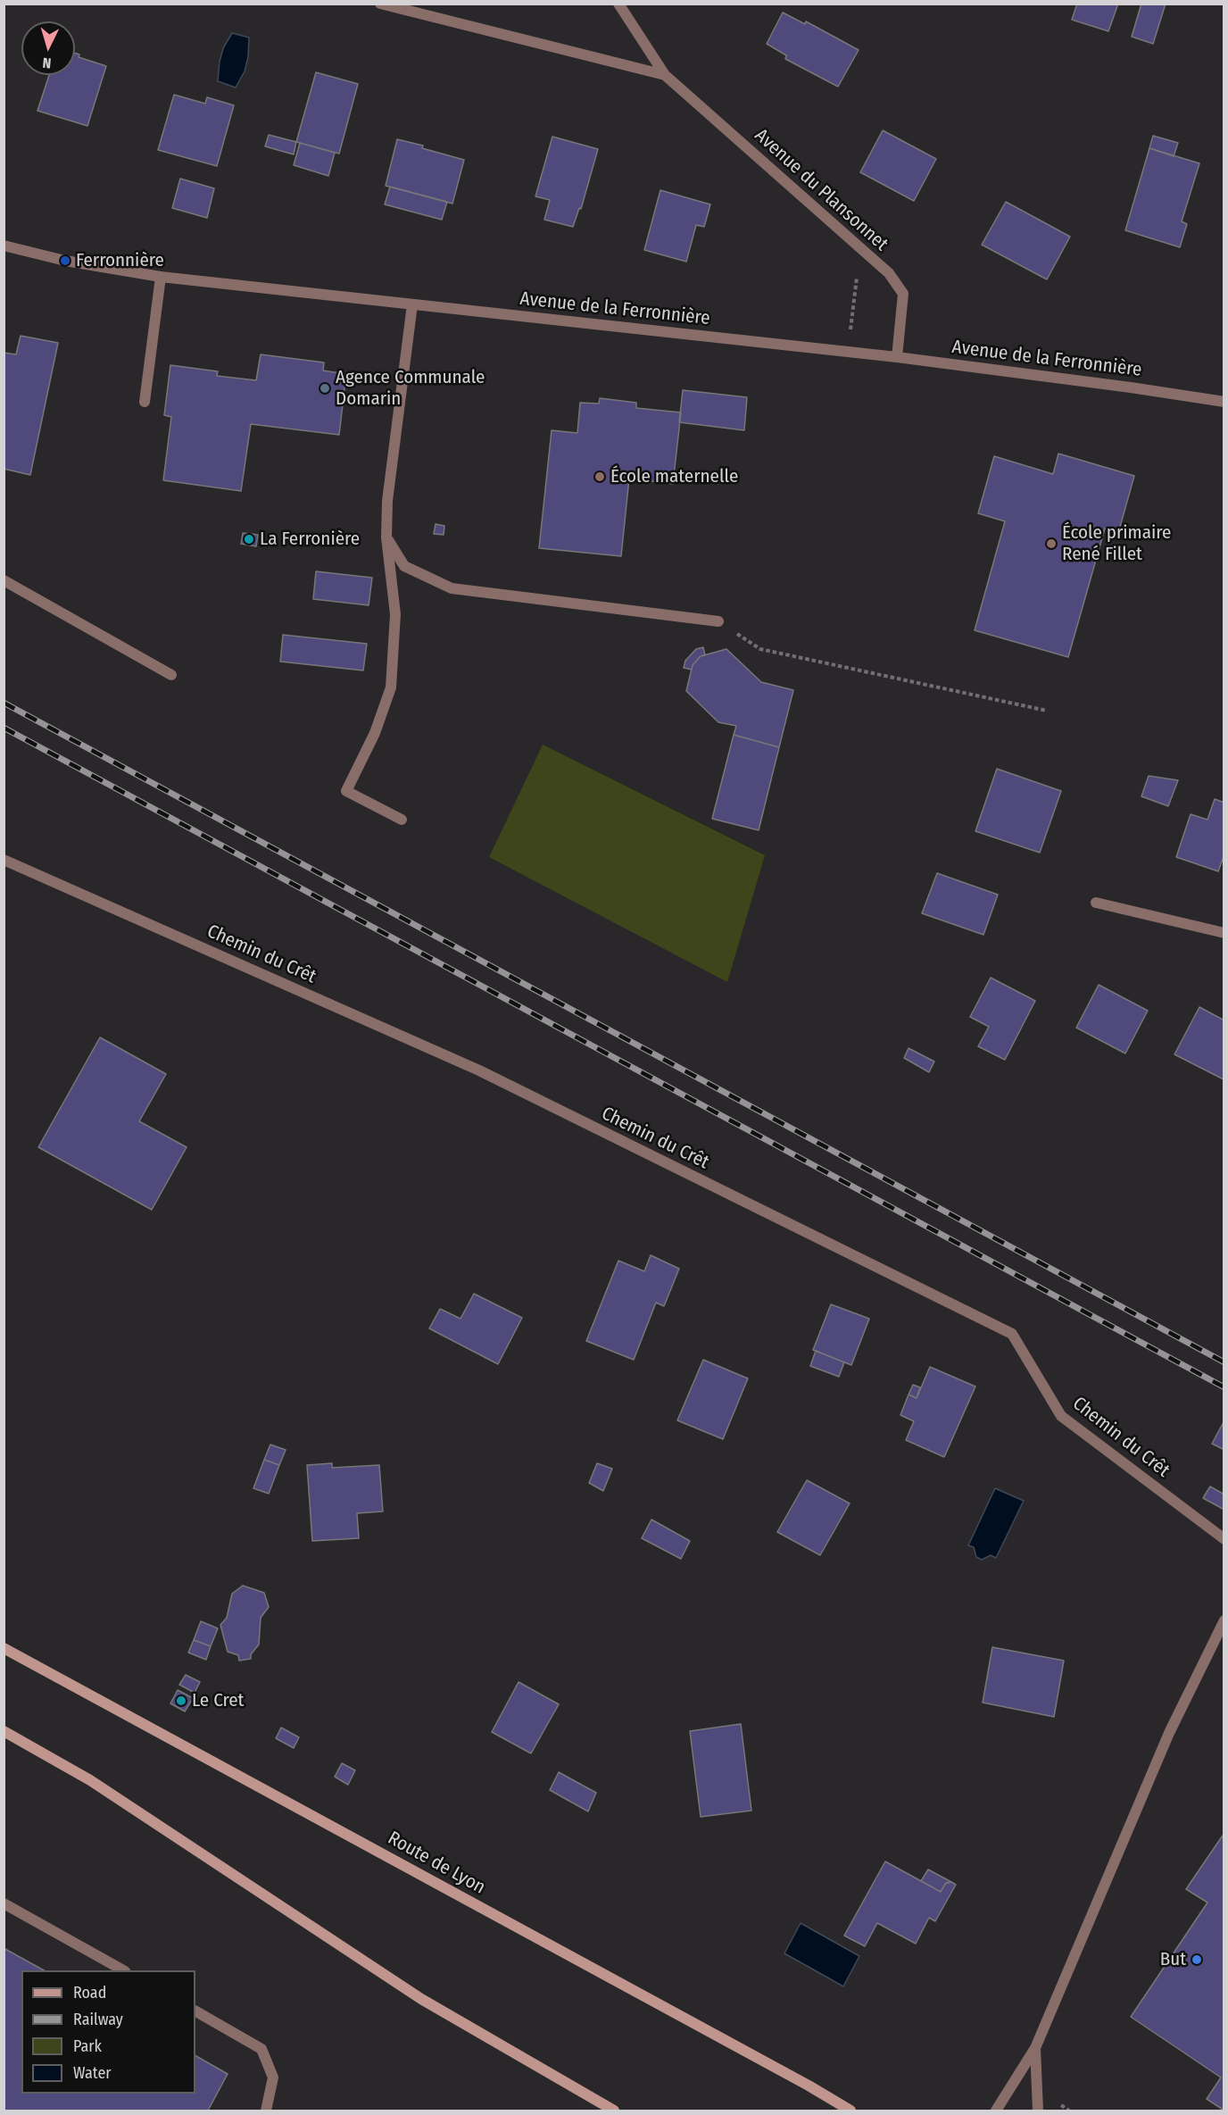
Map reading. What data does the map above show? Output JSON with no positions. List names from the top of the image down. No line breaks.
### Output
{"streets":{"main road":["Route de Lyon"],"street":["Avenue du Plansonnet","Avenue de la Ferronnière","Chemin du Crêt"]},"crossings":[["Avenue du Plansonnet","Avenue de la Ferronnière"]],"places":["Ferronnière","Agence Communale Domarin","École maternelle","La Ferronière","École primaire René Fillet","Le Cret","But"],"legend":["Road","Railway","Park","Water"],"north":"bottom"}
